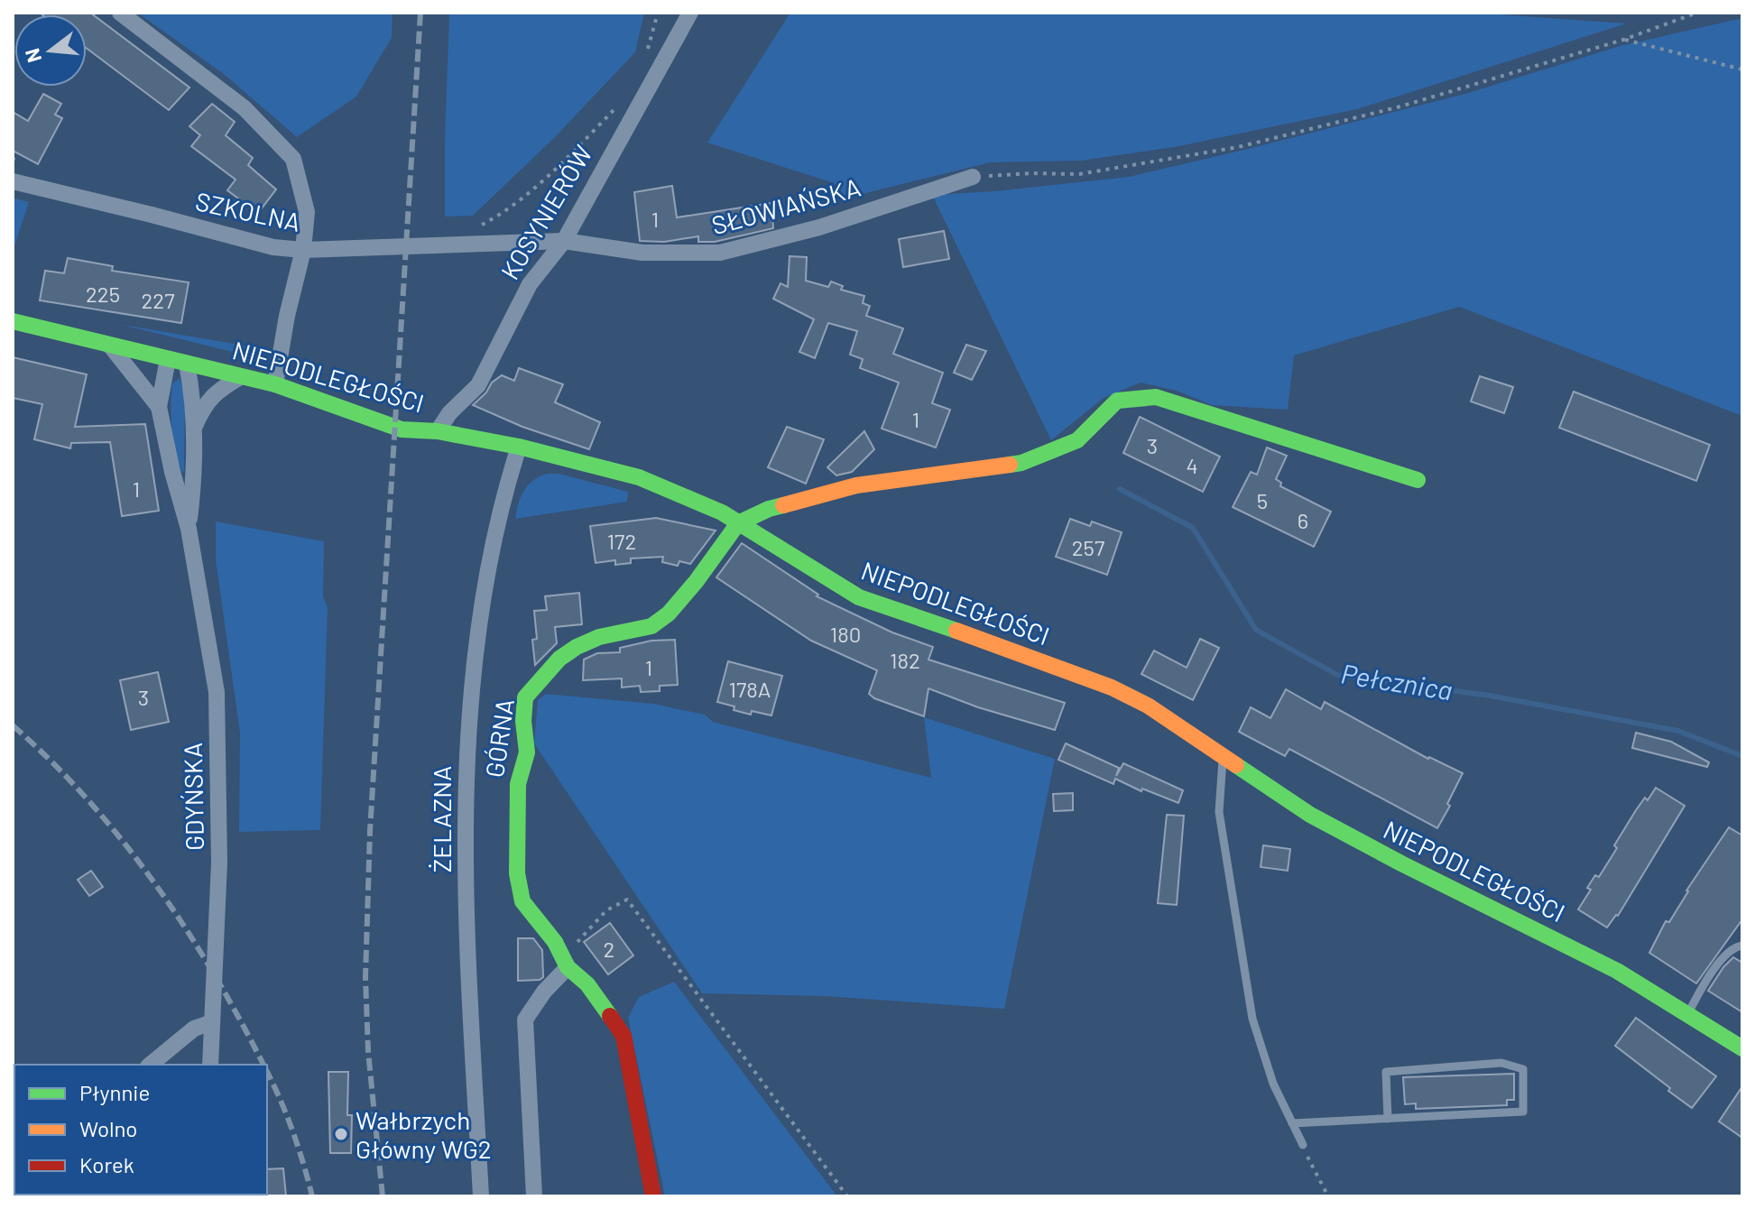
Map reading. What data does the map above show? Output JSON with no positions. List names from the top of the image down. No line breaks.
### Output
{"streets":{"main road":["NIEPODLEGŁOŚCI","GÓRNA"],"street":["SŁOWIAŃSKA","SZKOLNA","KOSYNIERÓW","GDYŃSKA","ŻELAZNA"]},"crossings":[["SŁOWIAŃSKA","SZKOLNA"],["SŁOWIAŃSKA","KOSYNIERÓW"],["SZKOLNA","KOSYNIERÓW"],["KOSYNIERÓW","NIEPODLEGŁOŚCI"],["NIEPODLEGŁOŚCI","GÓRNA"],["NIEPODLEGŁOŚCI","GDYŃSKA"],["NIEPODLEGŁOŚCI","ŻELAZNA"]],"water":["Pełcznica"],"places":["Wałbrzych Główny WG2"],"house_numbers":["1","225","227","1","3","4","1","5","6","172","257","180","182","1","178A","3","2"],"legend":["Płynnie","Wolno","Korek"],"north":"left"}
